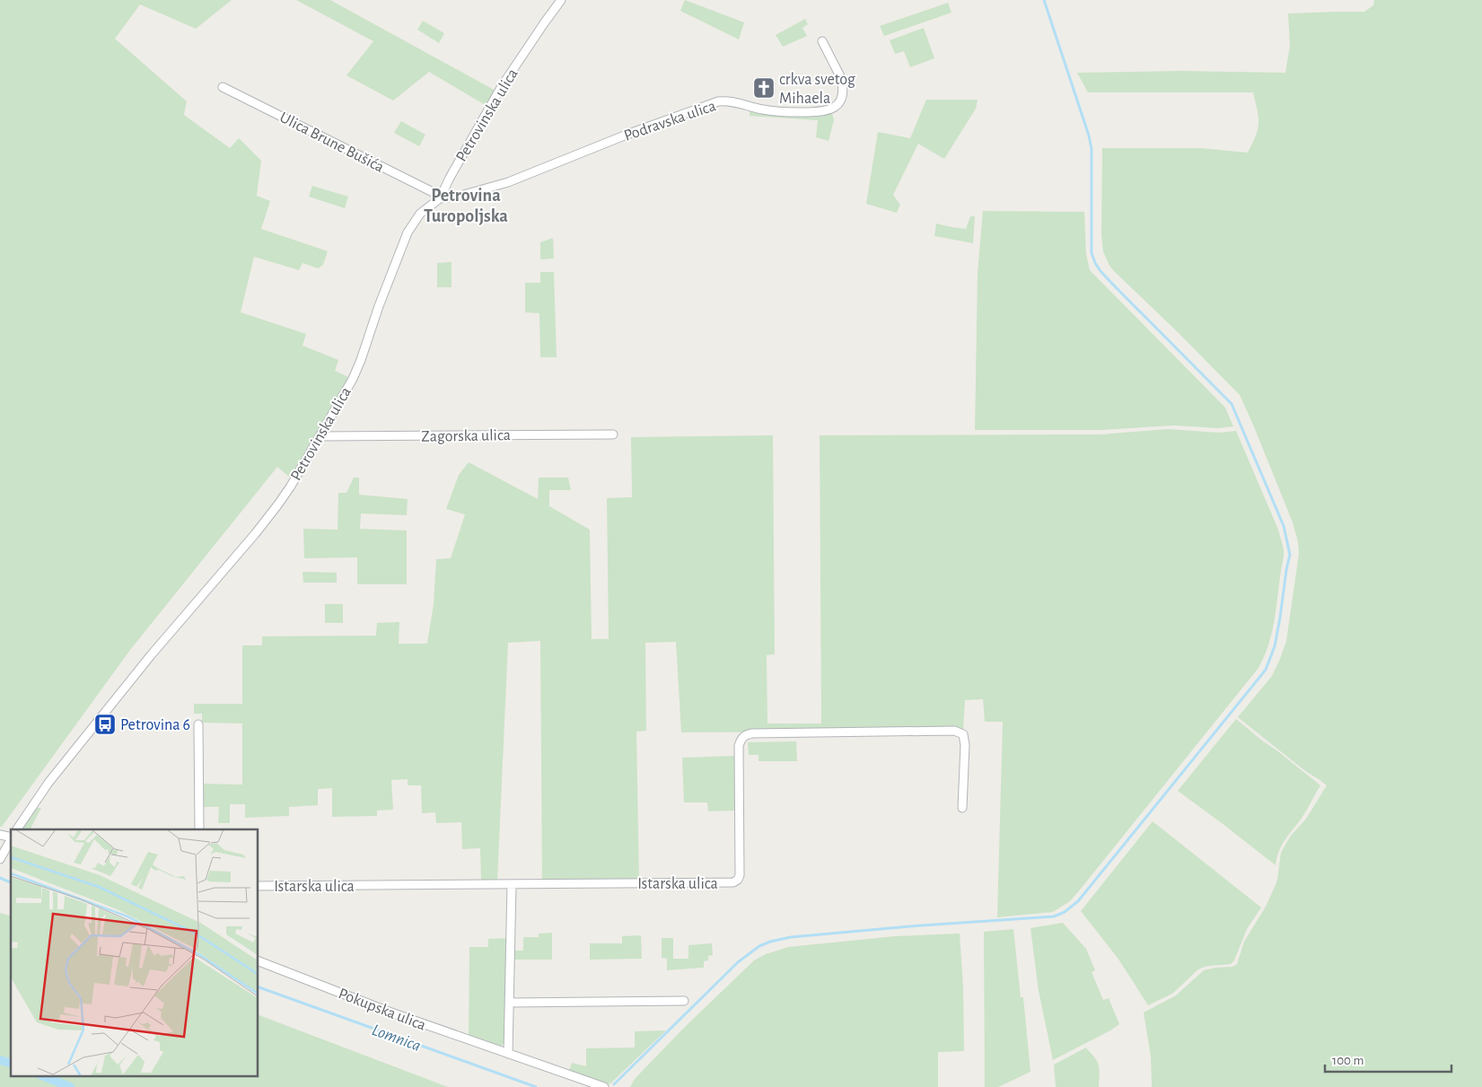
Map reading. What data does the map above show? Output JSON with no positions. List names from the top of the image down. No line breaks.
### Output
{"streets":{"street":["Petrovinska ulica","Podravska ulica","Ulica Brune Bušića","Zagorska ulica","Istarska ulica","Pokupska ulica"]},"crossings":[["Petrovinska ulica","Podravska ulica"],["Petrovinska ulica","Ulica Brune Bušića"],["Petrovinska ulica","Zagorska ulica"],["Podravska ulica","Ulica Brune Bušića"]],"districts":["Petrovina Turopoljska"],"water":["Lomnica"],"places":{"church":["crkva svetog Mihaela"],"bus stop":["Petrovina 6"]},"scale_bar":"100 m"}
